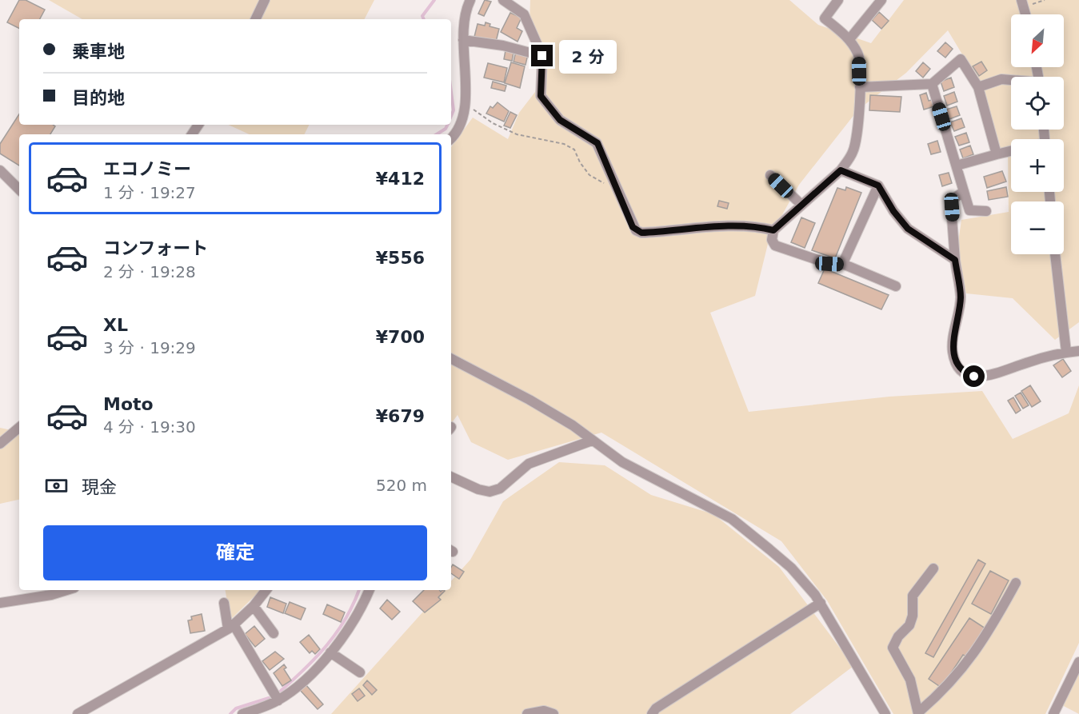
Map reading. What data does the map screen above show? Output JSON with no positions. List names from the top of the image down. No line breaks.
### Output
{"north":"bottom left","page":{"map_buttons":["+","−"],"banner":["乗車地","目的地"],"bubble":"2 分","list":[{"name":"エコノミー","note":"1 分 · 19:27","value":"¥412"},{"name":"コンフォート","note":"2 分 · 19:28","value":"¥556"},{"name":"XL","note":"3 分 · 19:29","value":"¥700"},{"name":"Moto","note":"4 分 · 19:30","value":"¥679"}],"pay":["現金","520 m"],"buttons":"確定"}}
